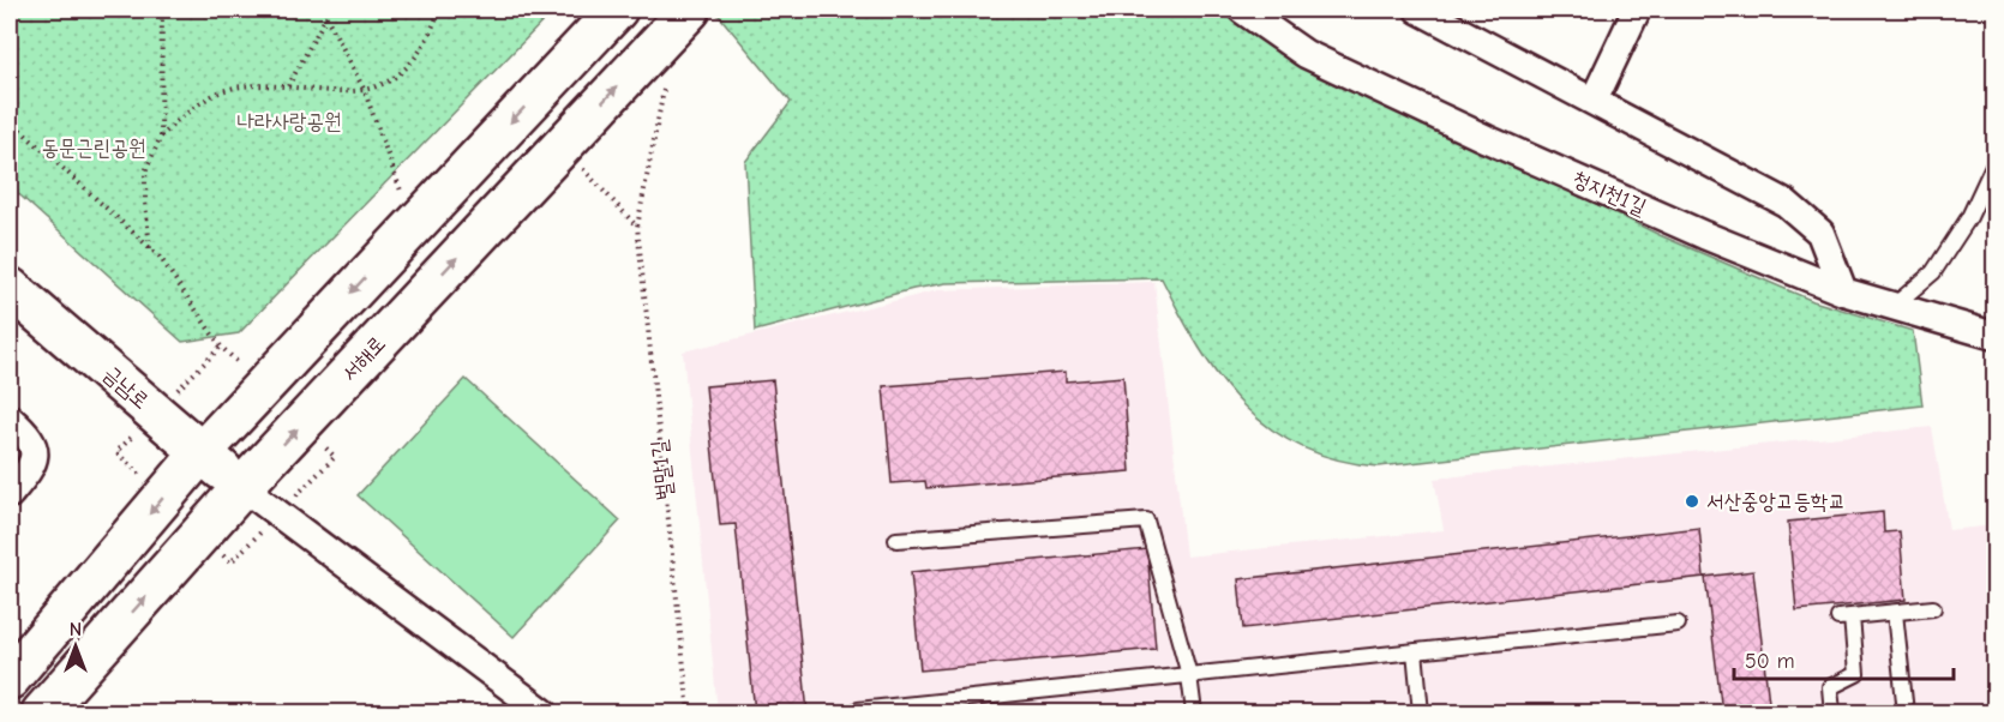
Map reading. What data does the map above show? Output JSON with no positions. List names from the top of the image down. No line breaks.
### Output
{"streets":{"main road":["서해로","금남로"],"street":["청지천1길"],"path":["벌말1길"]},"crossings":[["서해로","금남로"]],"parks":["나라사랑공원","동문근린공원"],"places":["서산중앙고등학교"],"scale_bar":"50 m","north":"top"}
